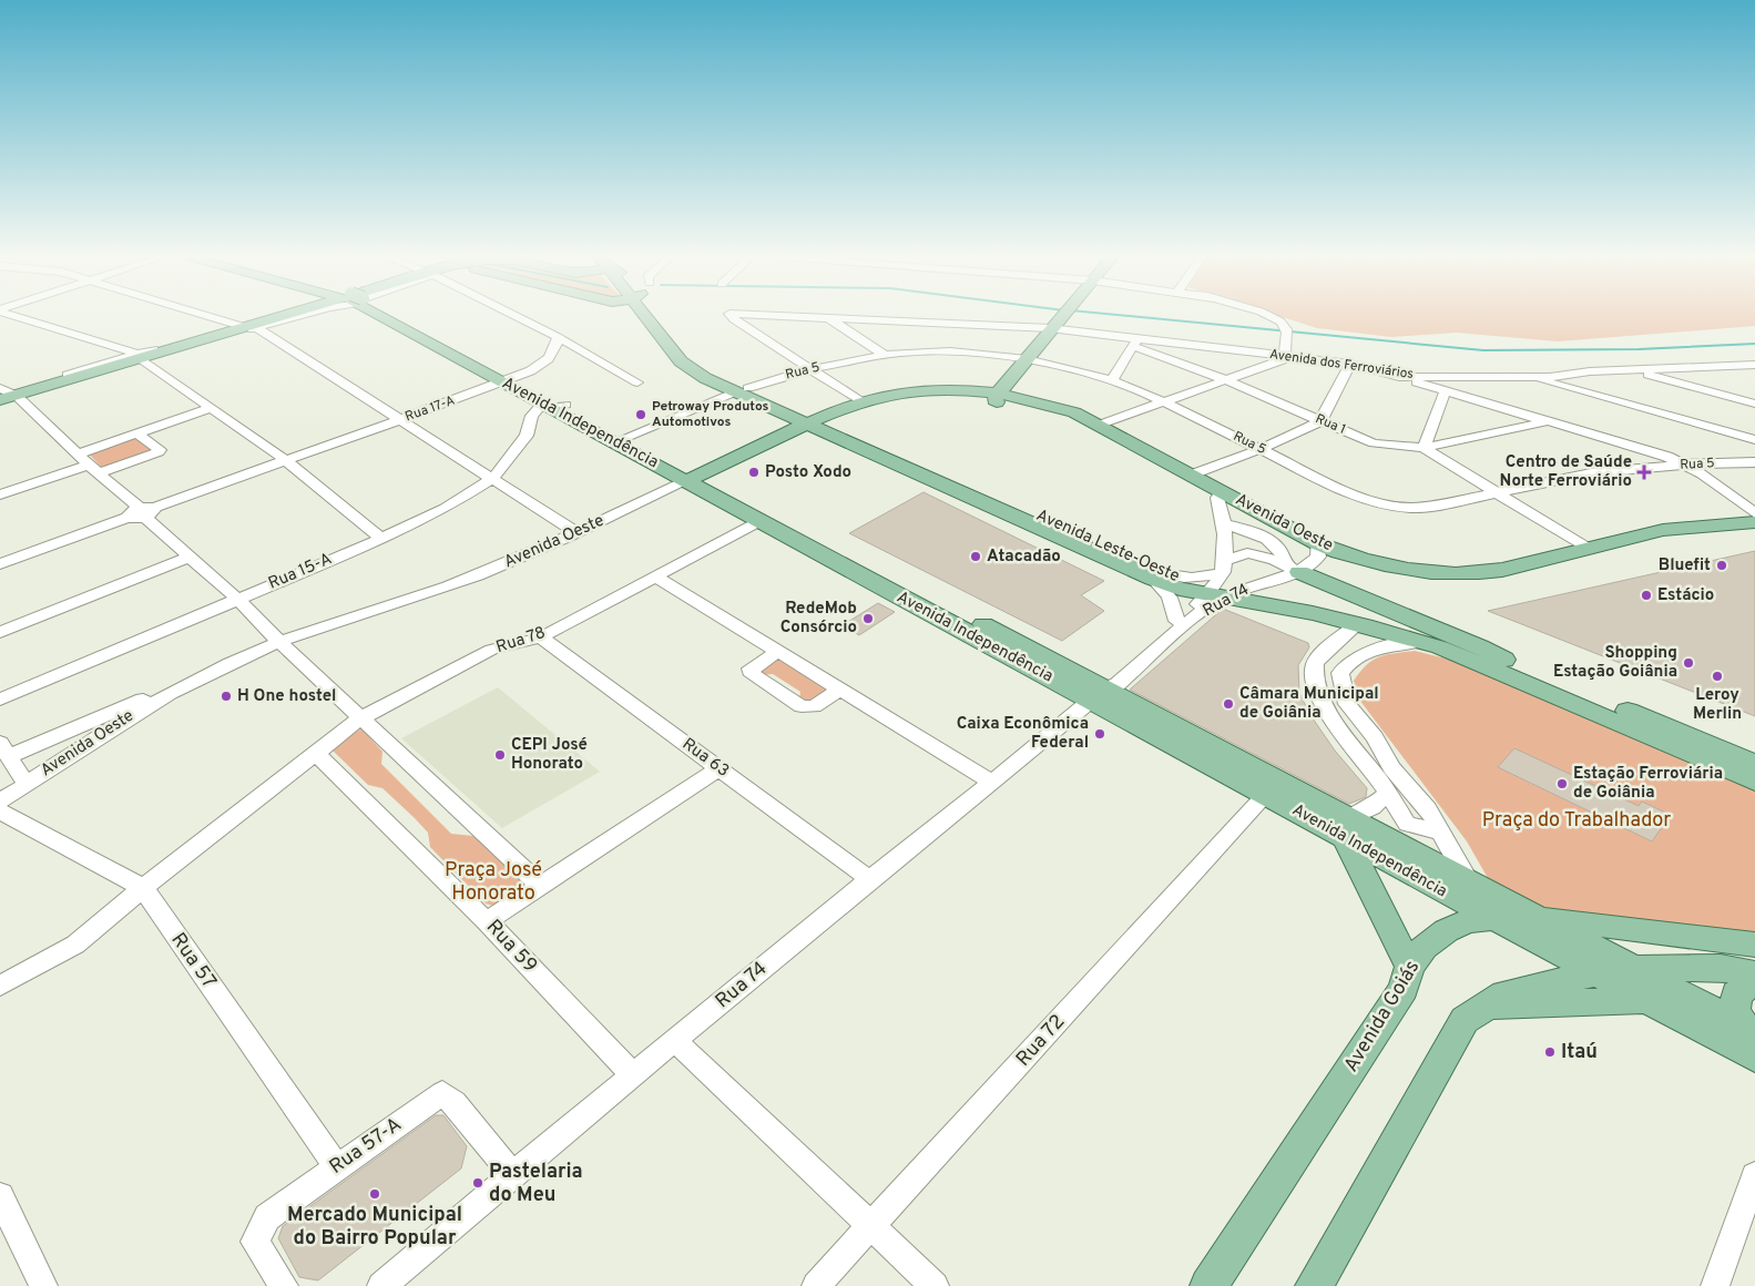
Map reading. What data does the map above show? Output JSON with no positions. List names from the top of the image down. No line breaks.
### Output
{"streets":{"main road":["Avenida Independência","Avenida Oeste","Avenida Leste-Oeste","Avenida Goiás"],"street":["Avenida dos Ferroviários","Rua 5","Rua 17-A","Rua 1","Rua 15-A","Rua 74","Rua 78","Rua 63","Rua 59","Rua 57","Rua 72","Rua 57-A"]},"crossings":[["Avenida dos Ferroviários","Rua 5"],["Avenida dos Ferroviários","Rua 1"],["Rua 5","Avenida Independência"],["Rua 5","Avenida Leste-Oeste"],["Rua 17-A","Avenida Independência"],["Avenida Independência","Avenida Oeste"],["Avenida Independência","Rua 15-A"],["Avenida Independência","Rua 74"],["Avenida Independência","Rua 78"],["Avenida Independência","Avenida Goiás"],["Avenida Independência","Rua 72"],["Avenida Oeste","Avenida Leste-Oeste"],["Avenida Leste-Oeste","Rua 74"],["Rua 74","Rua 63"],["Rua 74","Rua 59"],["Rua 74","Rua 57-A"],["Rua 78","Rua 63"],["Rua 78","Rua 59"],["Rua 78","Rua 57"],["Rua 57","Rua 57-A"]],"parks":["Praça do Trabalhador","Praça José Honorato"],"places":{"other":["Petroway Produtos Automotivos","Posto Xodo","Atacadão","Bluefit","Estácio","RedeMob Consórcio","Shopping Estação Goiânia","Leroy Merlin","H One hostel","Câmara Municipal de Goiânia","Caixa Econômica Federal","CEPI José Honorato","Estação Ferroviária de Goiânia","Itaú","Pastelaria do Meu","Mercado Municipal do Bairro Popular"],"health":["Centro de Saúde Norte Ferroviário"]}}
